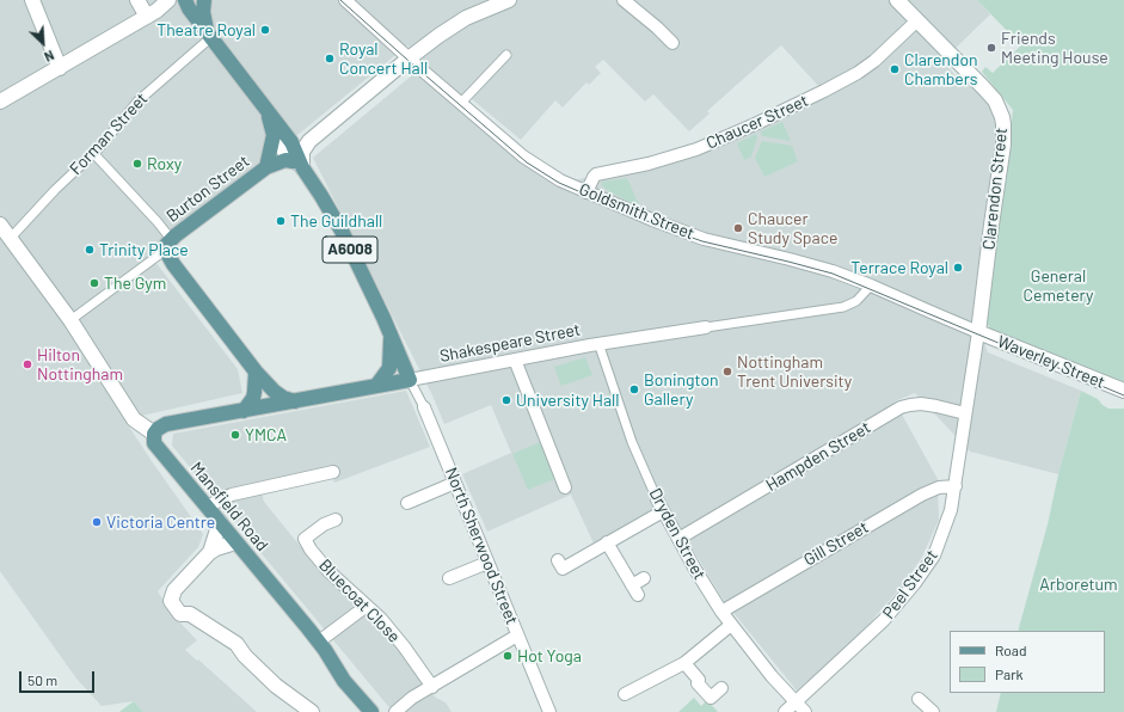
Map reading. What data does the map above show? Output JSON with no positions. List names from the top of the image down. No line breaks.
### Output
{"streets":{"main road":["Burton Street","A6008","Shakespeare Street","Mansfield Road"],"street":["Chaucer Street","Forman Street","Clarendon Street","Goldsmith Street","Waverley Street","Hampden Street","Dryden Street","Gill Street","North Sherwood Street","Peel Street","Bluecoat Close"]},"crossings":[["Chaucer Street","Clarendon Street"],["Chaucer Street","Goldsmith Street"],["Burton Street","A6008"],["Clarendon Street","Goldsmith Street"],["Clarendon Street","Waverley Street"],["Clarendon Street","Peel Street"],["Goldsmith Street","Shakespeare Street"],["Goldsmith Street","Waverley Street"],["Goldsmith Street","Peel Street"],["A6008","Shakespeare Street"],["A6008","North Sherwood Street"],["Shakespeare Street","Mansfield Road"],["Shakespeare Street","Dryden Street"],["Shakespeare Street","North Sherwood Street"],["Waverley Street","Peel Street"],["Hampden Street","Dryden Street"],["Hampden Street","Peel Street"],["Dryden Street","Gill Street"],["Dryden Street","Peel Street"],["Gill Street","Peel Street"]],"parks":["General Cemetery","Arboretum"],"places":["Theatre Royal","Friends Meeting House","Royal Concert Hall","Clarendon Chambers","Roxy","The Guildhall","Chaucer Study Space","Trinity Place","Terrace Royal","The Gym","Hilton Nottingham","Nottingham Trent University","Bonington Gallery","University Hall","YMCA","Victoria Centre","Hot Yoga"],"legend":["Road","Park"],"scale_bar":"50 m","north":"bottom right"}
